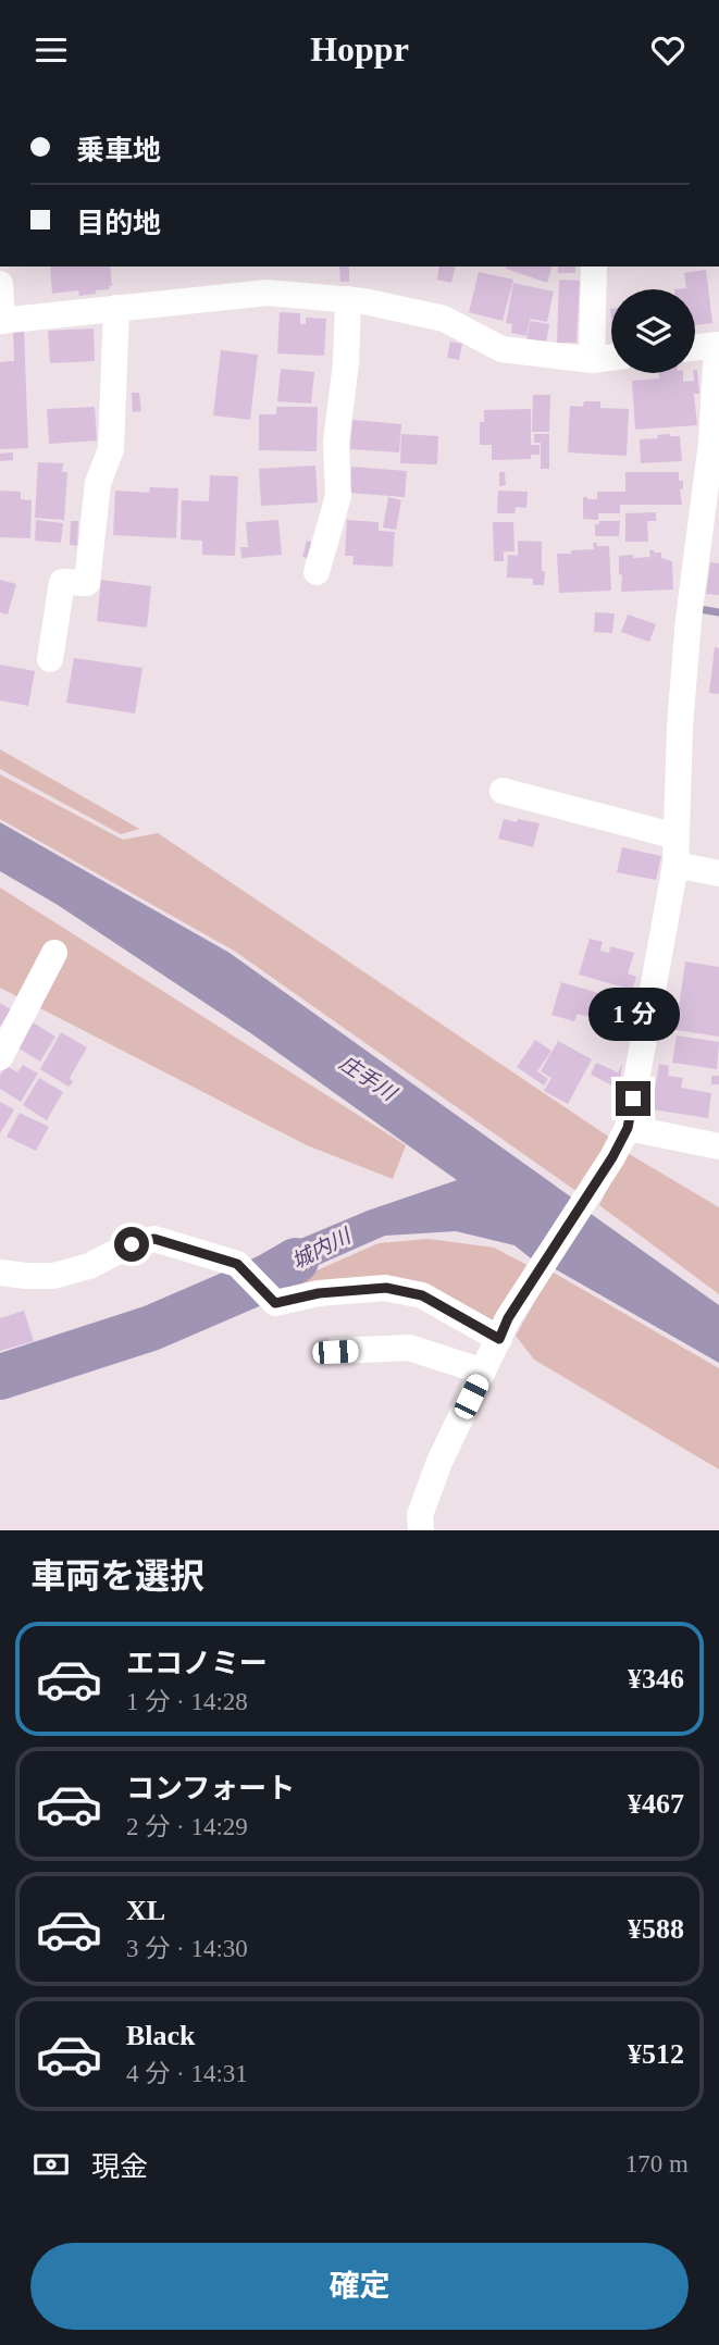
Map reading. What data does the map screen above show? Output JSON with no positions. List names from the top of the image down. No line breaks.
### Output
{"water":["庄手川","城内川"],"page":{"header":"Hoppr","banner":["乗車地","目的地"],"bubble":"1 分","heading":"車両を選択","list":[{"name":"エコノミー","note":"1 分 · 14:28","value":"¥346"},{"name":"コンフォート","note":"2 分 · 14:29","value":"¥467"},{"name":"XL","note":"3 分 · 14:30","value":"¥588"},{"name":"Black","note":"4 分 · 14:31","value":"¥512"}],"pay":["現金","170 m"],"buttons":"確定"}}
